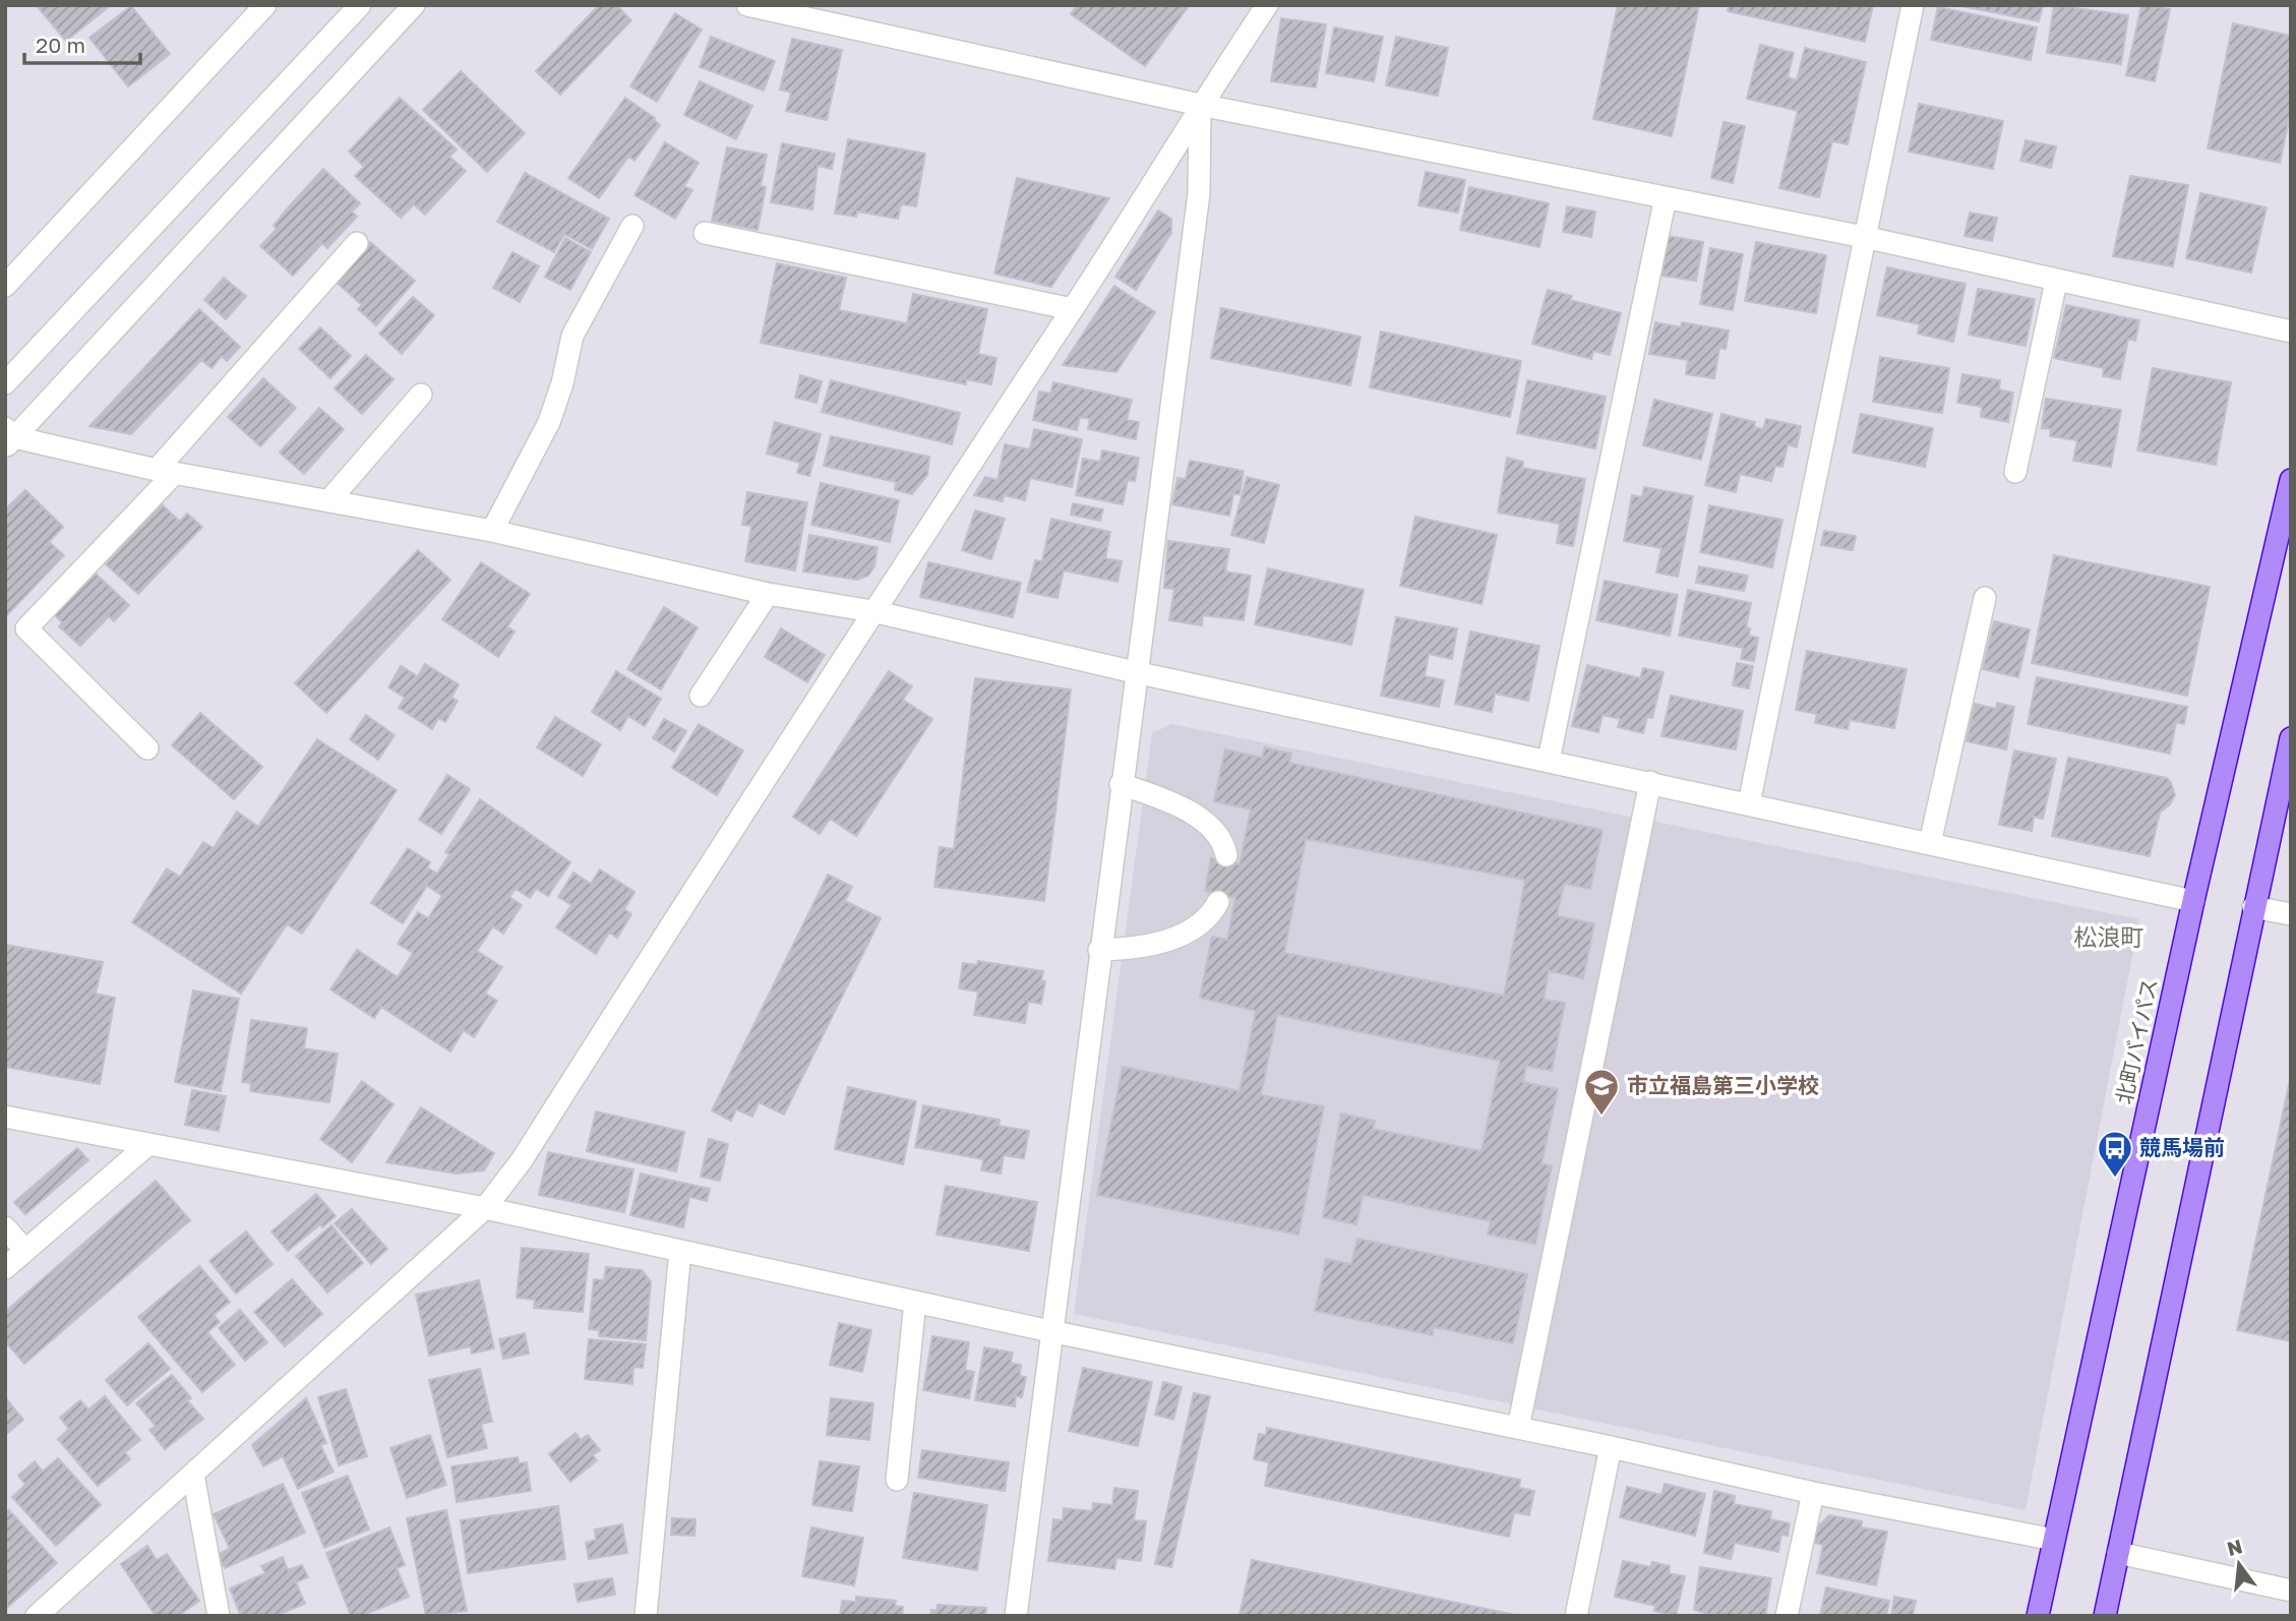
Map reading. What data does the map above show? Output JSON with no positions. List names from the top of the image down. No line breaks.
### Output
{"streets":{"highway":["北町バイパス"]},"districts":["松浪町"],"places":{"school or university":["市立福島第三小学校"],"bus stop":["競馬場前"]},"scale_bar":"20 m","north":"top"}
